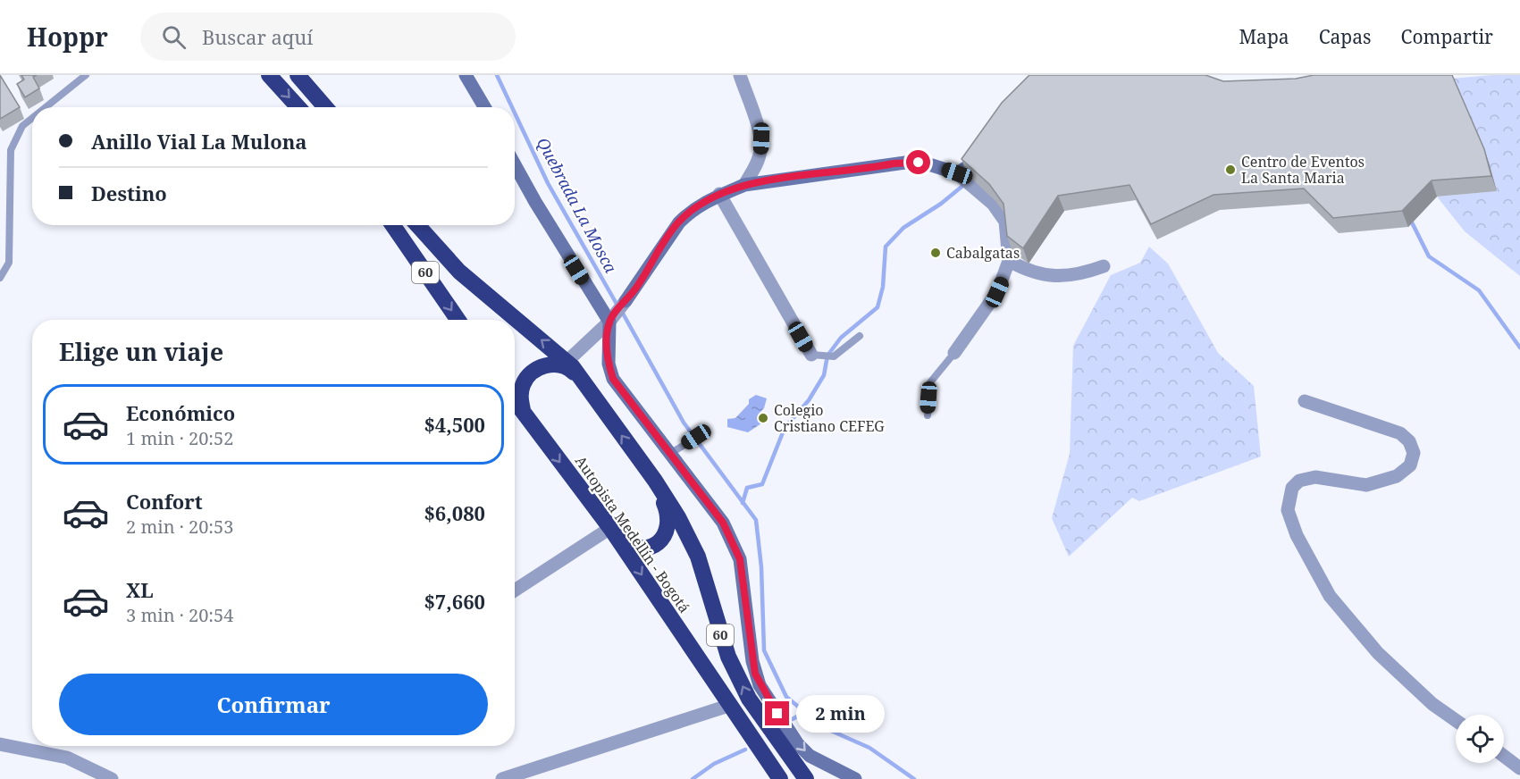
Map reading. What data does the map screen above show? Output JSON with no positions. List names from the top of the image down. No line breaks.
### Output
{"streets":{"highway":["60","Autopista Medellín - Bogotá"]},"water":["Quebrada La Mosca"],"places":["Centro de Eventos La Santa Maria","Cabalgatas","Colegio Cristiano CEFEG"],"page":{"header":"Hoppr","search":"Buscar aquí","nav":["Mapa","Capas","Compartir"],"banner":["Anillo Vial La Mulona","Destino"],"heading":"Elige un viaje","list":[{"name":"Económico","note":"1 min · 20:52","value":"$4,500"},{"name":"Confort","note":"2 min · 20:53","value":"$6,080"},{"name":"XL","note":"3 min · 20:54","value":"$7,660"}],"buttons":"Confirmar","bubble":"2 min"}}
